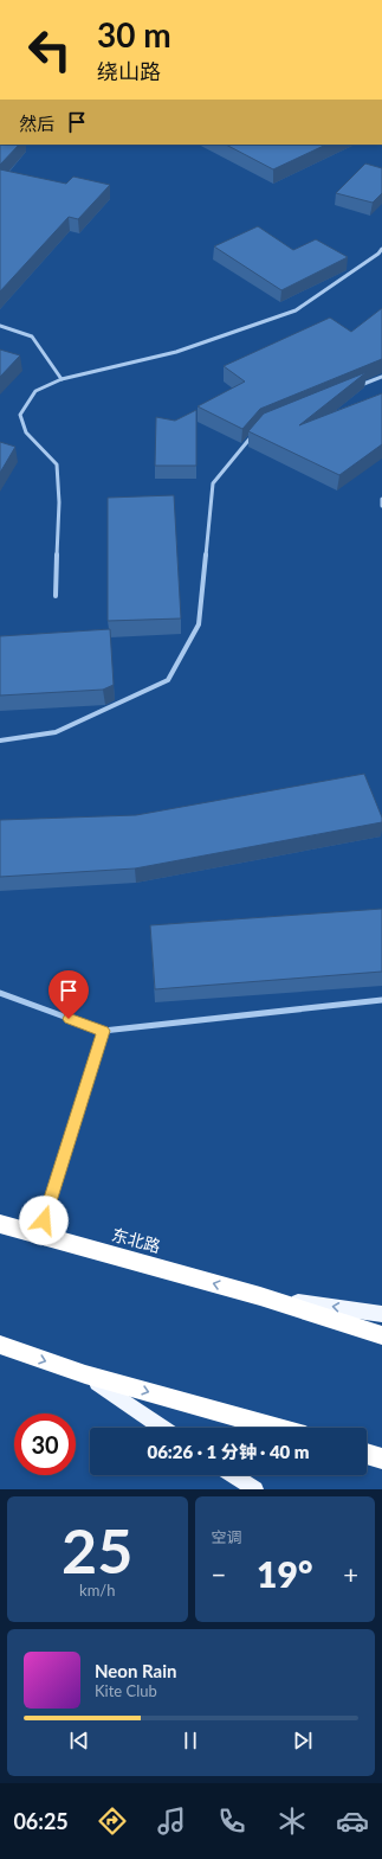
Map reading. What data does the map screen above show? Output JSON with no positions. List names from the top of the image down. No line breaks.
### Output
{"streets":{"highway":["东北路"]},"page":{"turn":["30 m","绕山路"],"then":"然后","limit":"30","trip":"06:26 · 1 分钟 · 40 m","tile":[["25","km/h"],"空调"],"heat":["−","19°","+"],"song":["Neon Rain","Kite Club"],"tabs":"06:25"}}
